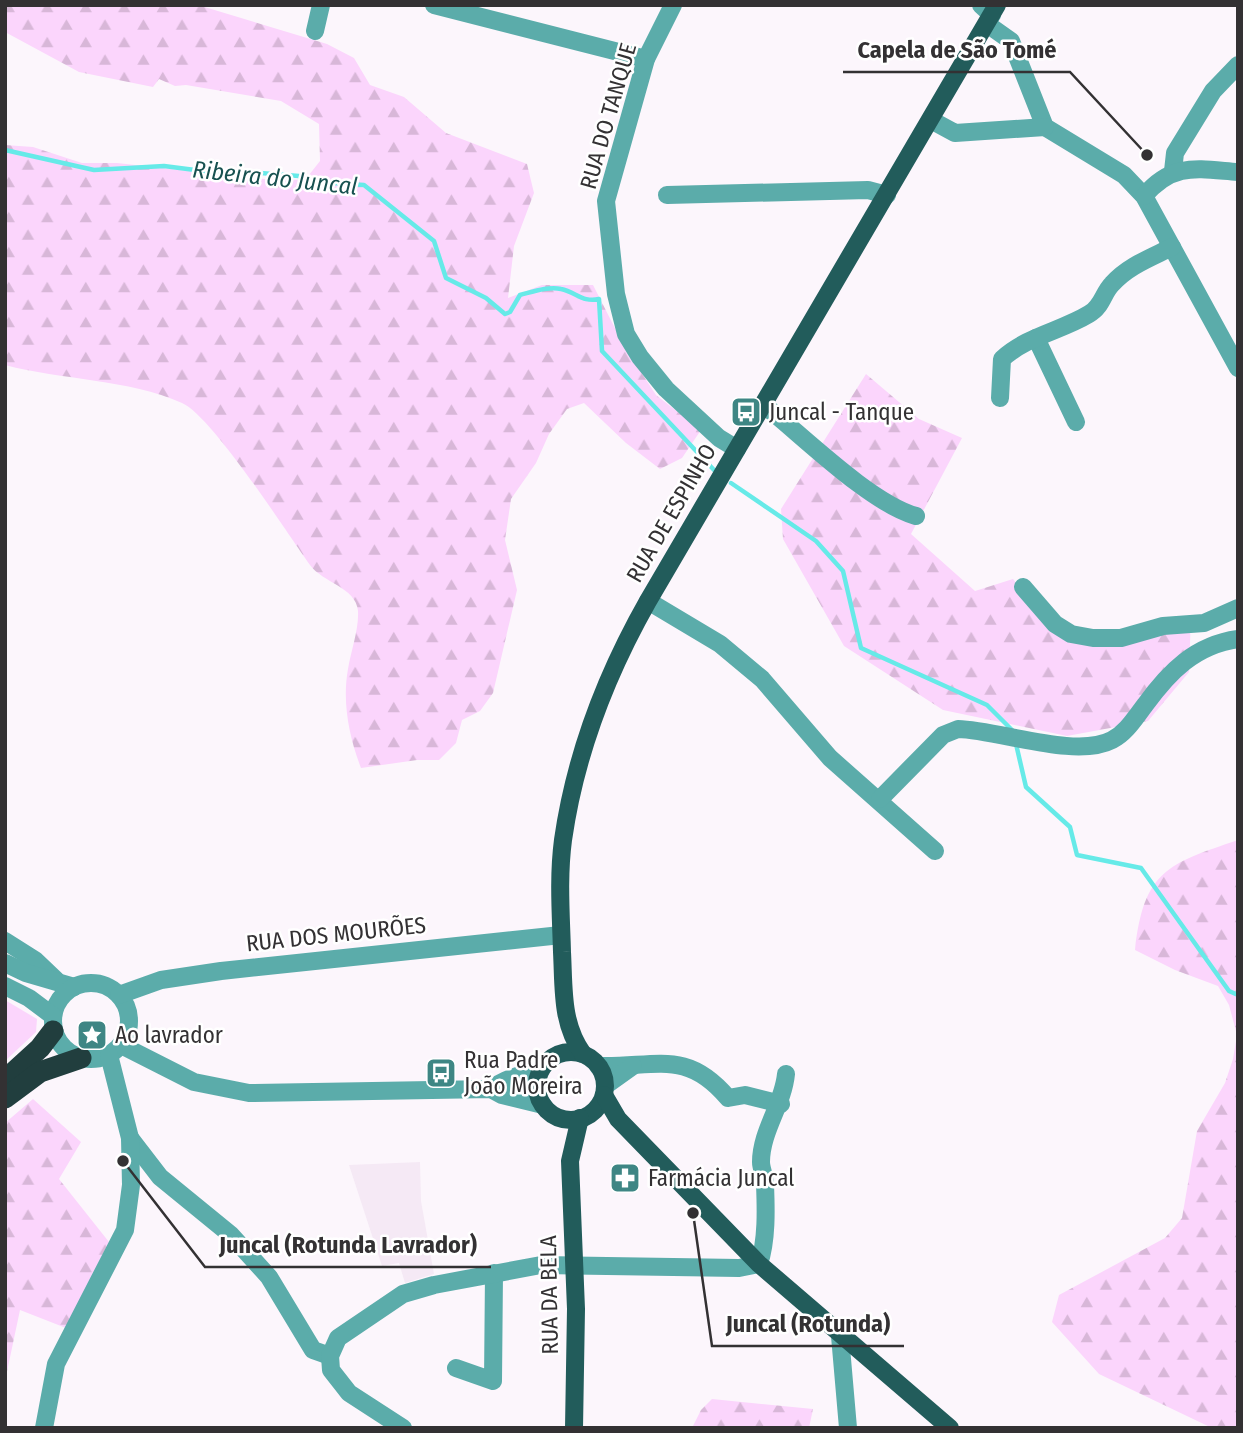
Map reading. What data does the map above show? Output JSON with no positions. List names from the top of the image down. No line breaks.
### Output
{"streets":{"main road":["RUA DE ESPINHO","RUA DA BELA"],"street":["RUA DO TANQUE","RUA DOS MOURÕES"]},"crossings":[["RUA DO TANQUE","RUA DE ESPINHO"],["RUA DE ESPINHO","RUA DOS MOURÕES"],["RUA DE ESPINHO","RUA DA BELA"]],"water":["Ribeira do Juncal"],"places":{"other":["Capela de São Tomé","Juncal (Rotunda Lavrador)","Juncal (Rotunda)"],"bus stop":["Juncal - Tanque","Rua Padre João Moreira"],"place":["Ao lavrador"],"pharmacy":["Farmácia Juncal"]}}
